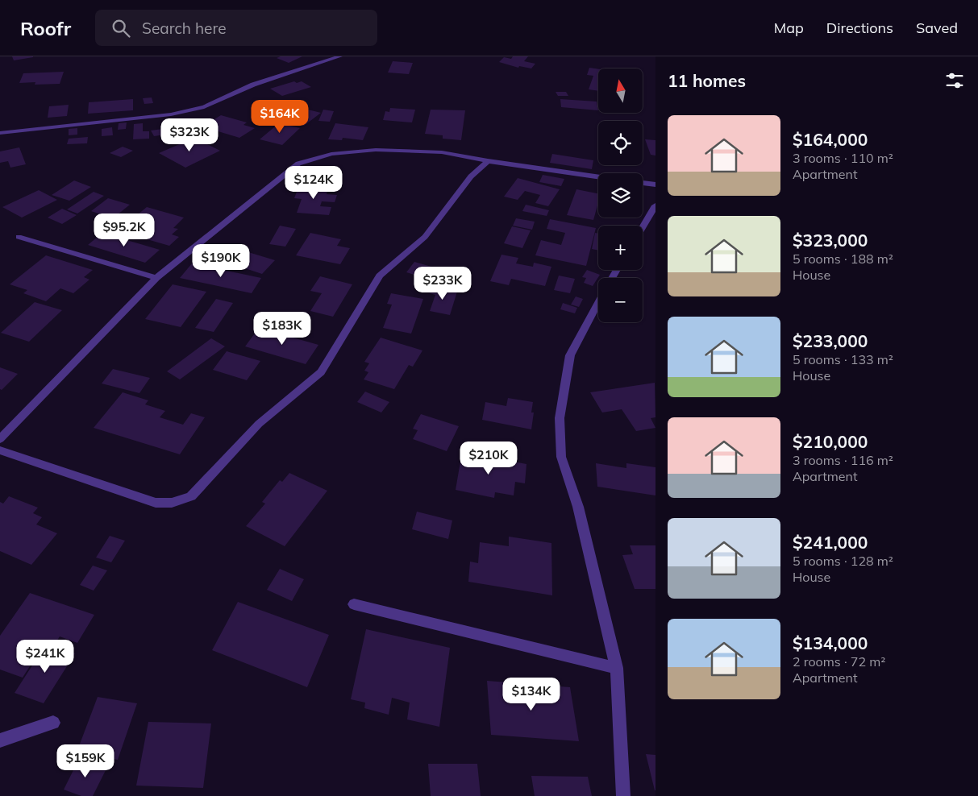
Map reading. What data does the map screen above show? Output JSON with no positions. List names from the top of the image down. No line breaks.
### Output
{"north":"top","page":{"header":"Roofr","search":"Search here","nav":["Map","Directions","Saved"],"heading":"11 homes","map_buttons":["+","−"],"price":["$164K","$323K","$124K","$95.2K","$190K","$233K","$183K","$210K","$241K","$134K","$159K"],"list":[{"name":"$164,000","note":"3 rooms · 110 m² · Apartment"},{"name":"$323,000","note":"5 rooms · 188 m² · House"},{"name":"$233,000","note":"5 rooms · 133 m² · House"},{"name":"$210,000","note":"3 rooms · 116 m² · Apartment"},{"name":"$241,000","note":"5 rooms · 128 m² · House"},{"name":"$134,000","note":"2 rooms · 72 m² · Apartment"}]}}
